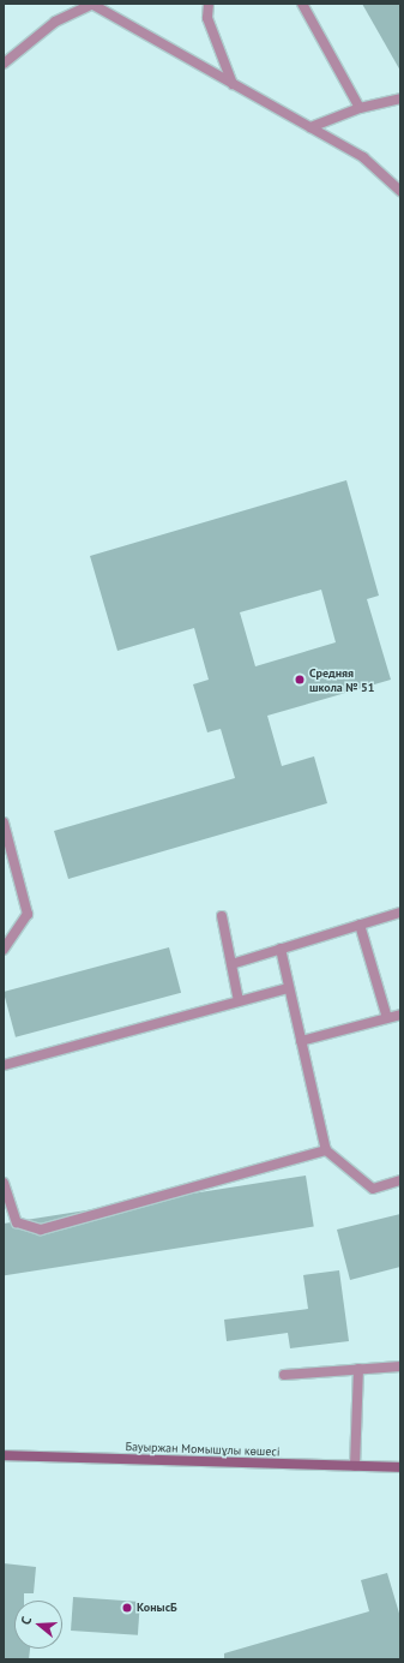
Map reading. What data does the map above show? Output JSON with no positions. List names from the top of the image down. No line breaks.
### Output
{"streets":{"street":["Бауыржан Момышұлы көшесі"]},"places":["Средняя школа № 51","КонысБ"],"north":"left"}
